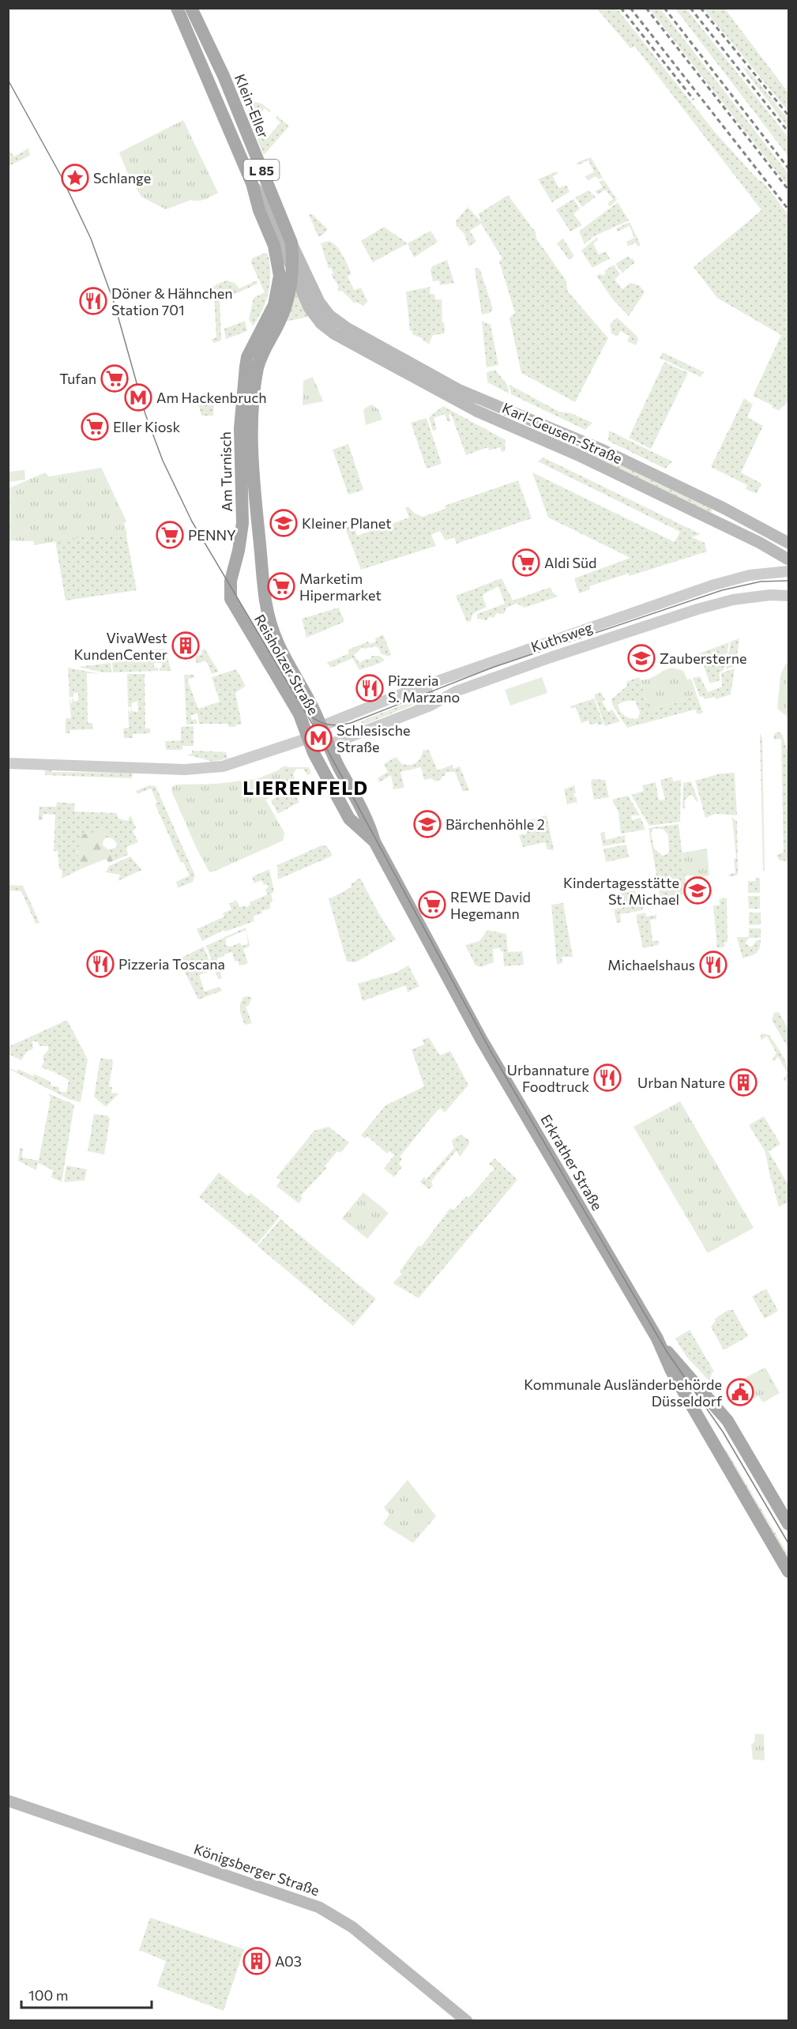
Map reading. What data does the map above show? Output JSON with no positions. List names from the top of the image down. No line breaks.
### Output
{"streets":{"main road":["Klein-Eller","L 85","Karl-Geusen-Straße","Am Turnisch","Reisholzer Straße","Erkrather Straße","Königsberger Straße"],"street":["Kuthsweg"]},"crossings":[["Klein-Eller","Karl-Geusen-Straße"],["Klein-Eller","Am Turnisch"],["Am Turnisch","Reisholzer Straße"],["Kuthsweg","Reisholzer Straße"],["Reisholzer Straße","Erkrather Straße"]],"districts":["LIERENFELD"],"places":{"place":["Schlange"],"restaurant":["Döner & Hähnchen Station 701","Pizzeria S. Marzano","Pizzeria Toscana","Michaelshaus","Urbannature Foodtruck"],"supermarket":["Tufan","Eller Kiosk","PENNY","Aldi Süd","Marketim Hipermarket","REWE David Hegemann"],"metro station":["Am Hackenbruch","Schlesische Straße"],"school or university":["Kleiner Planet","Zaubersterne","Bärchenhöhle 2","Kindertagesstätte St. Michael"],"building":["VivaWest KundenCenter","Urban Nature","A03"],"public building":["Kommunale Ausländerbehörde Düsseldorf"]},"scale_bar":"100 m"}
